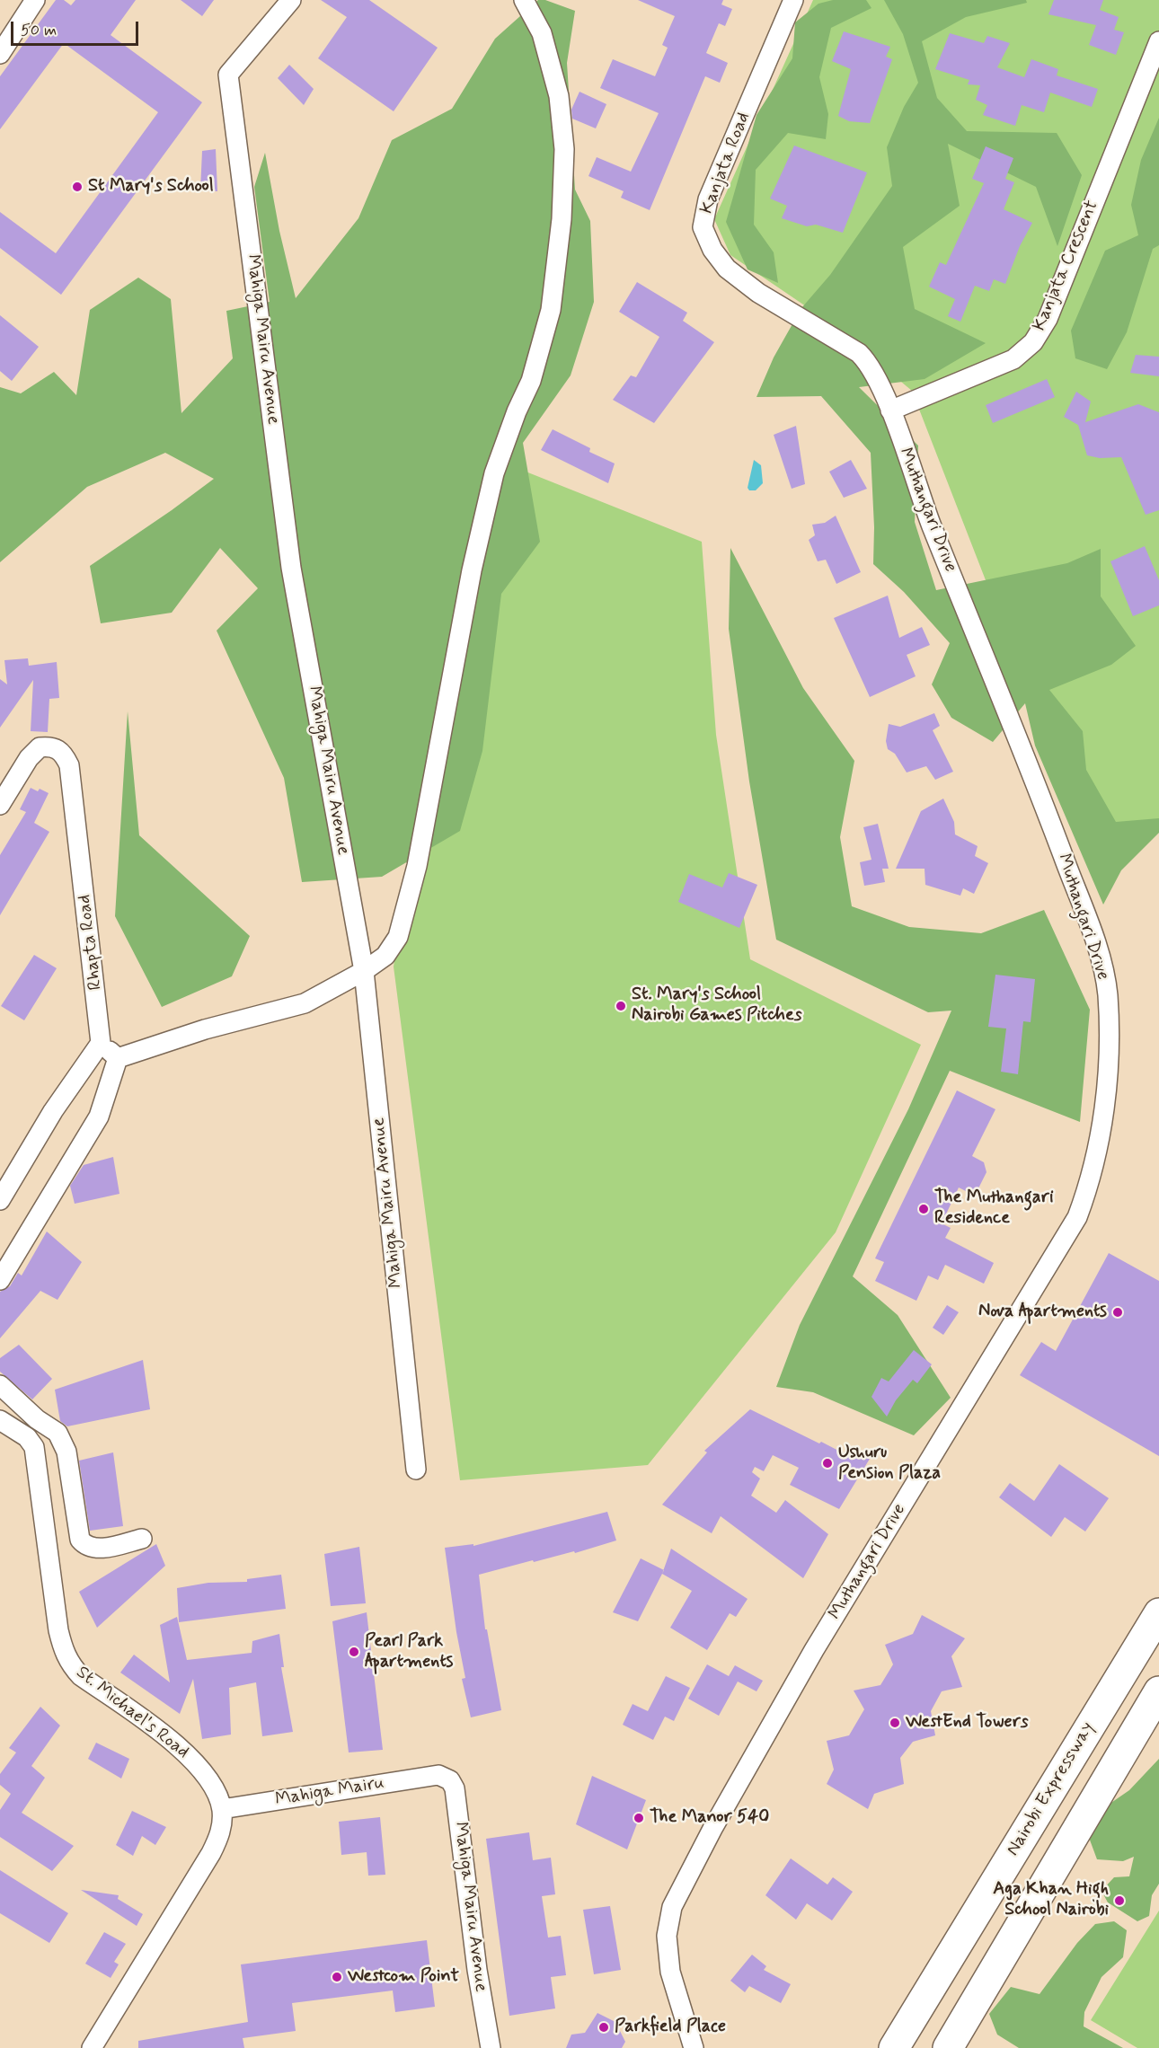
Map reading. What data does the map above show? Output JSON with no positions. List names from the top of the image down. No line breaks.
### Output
{"streets":{"highway":["Nairobi Expressway"],"street":["Kanjata Road","Kanjata Crescent","Mahiga Mairu Avenue","Muthangari Drive","Rhapta Road","St. Michael's Road","Mahiga Mairu"]},"crossings":[["Kanjata Road","Kanjata Crescent"],["Kanjata Road","Muthangari Drive"],["Kanjata Crescent","Muthangari Drive"],["Mahiga Mairu Avenue","Mahiga Mairu"],["St. Michael's Road","Mahiga Mairu"]],"places":["St Mary's School","St. Mary's School Nairobi Games Pitches","The Muthangari Residence","Nova Apartments","Ushuru Pension Plaza","Pearl Park Apartments","WestEnd Towers","The Manor 540","Aga Khan High School Nairobi","Westcom Point","Parkfield Place"],"scale_bar":"50 m"}
